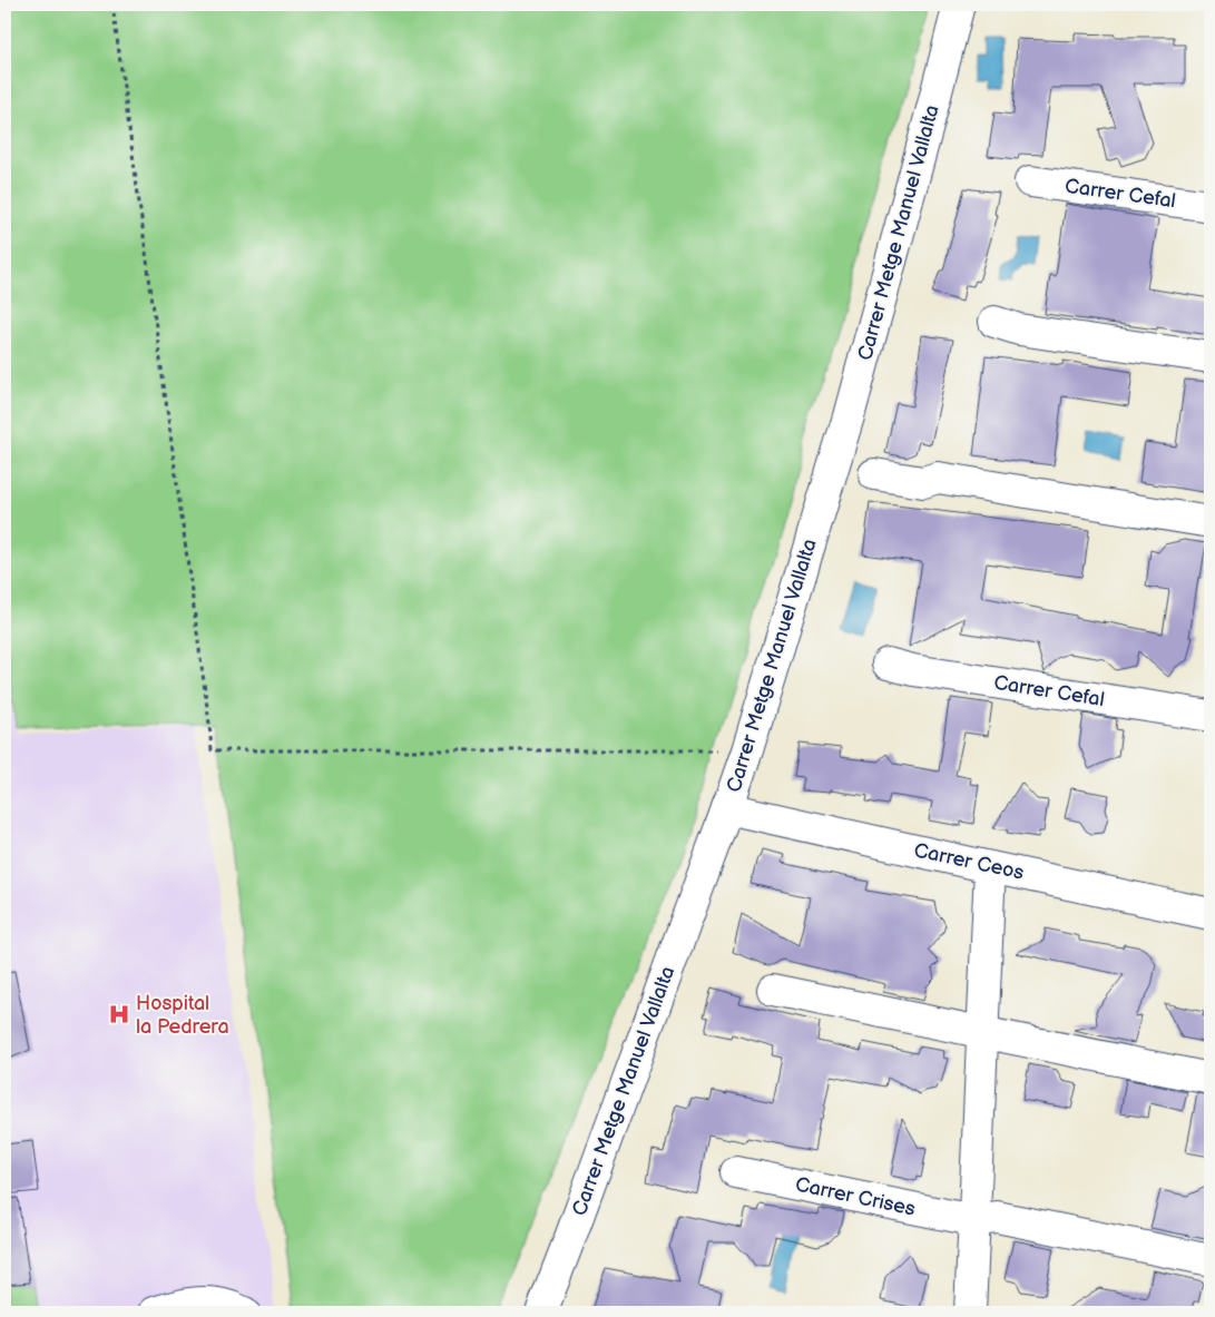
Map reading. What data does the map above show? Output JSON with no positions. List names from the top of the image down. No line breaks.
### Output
{"streets":{"street":["Carrer Cefal","Carrer Metge Manuel Vallalta","Carrer Ceos","Carrer Crises"]},"crossings":[["Carrer Metge Manuel Vallalta","Carrer Ceos"]],"places":{"hospital":["Hospital la Pedrera"]}}
